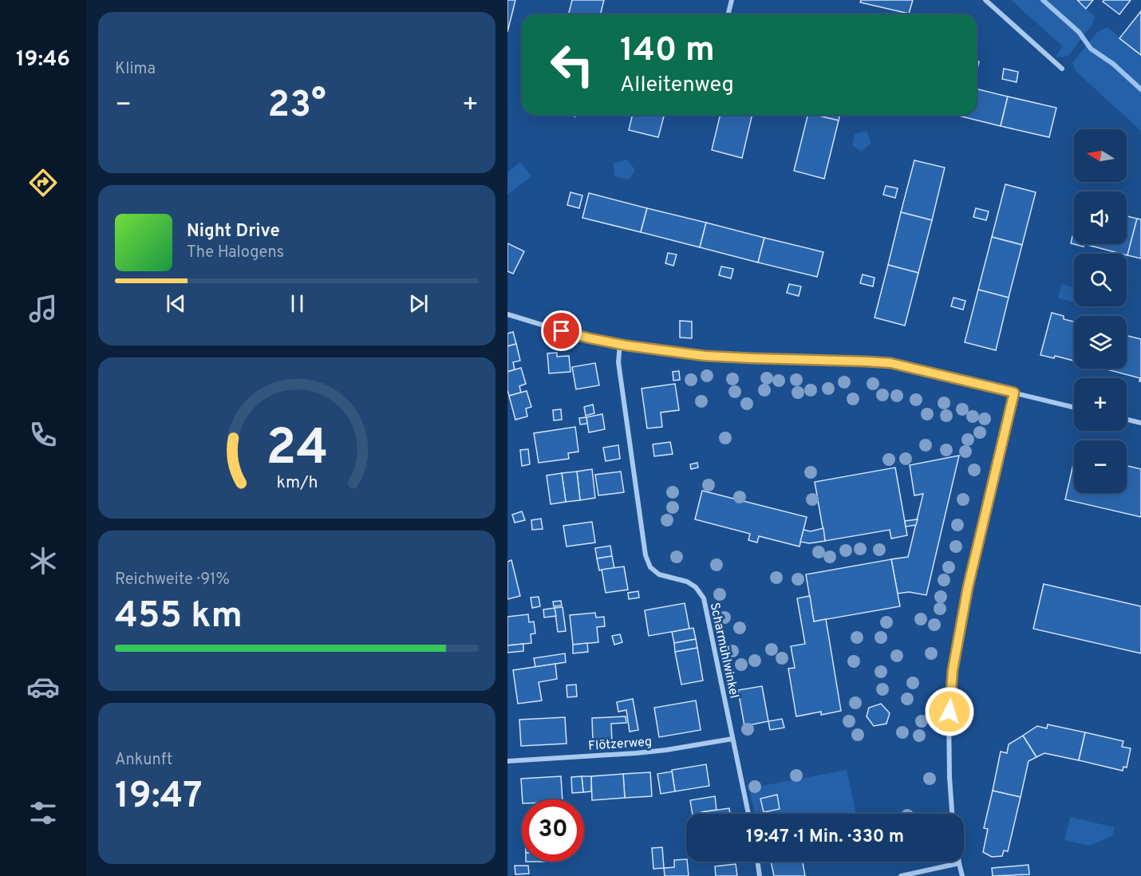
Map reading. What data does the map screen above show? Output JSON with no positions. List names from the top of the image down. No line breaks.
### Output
{"streets":{"street":["Scharmühlwinkel","Flötzerweg"]},"crossings":[["Scharmühlwinkel","Flötzerweg"]],"north":"left","page":{"tabs":"19:46","tile":["Klima",["Reichweite · 91%","455 km"],["Ankunft","19:47"]],"turn":["140 m","Alleitenweg"],"heat":["−","23°","+"],"map_buttons":["+","−"],"song":["Night Drive","The Halogens"],"limit":"30","trip":"19:47 · 1 Min. · 330 m","gauge":["24","km/h"]}}
